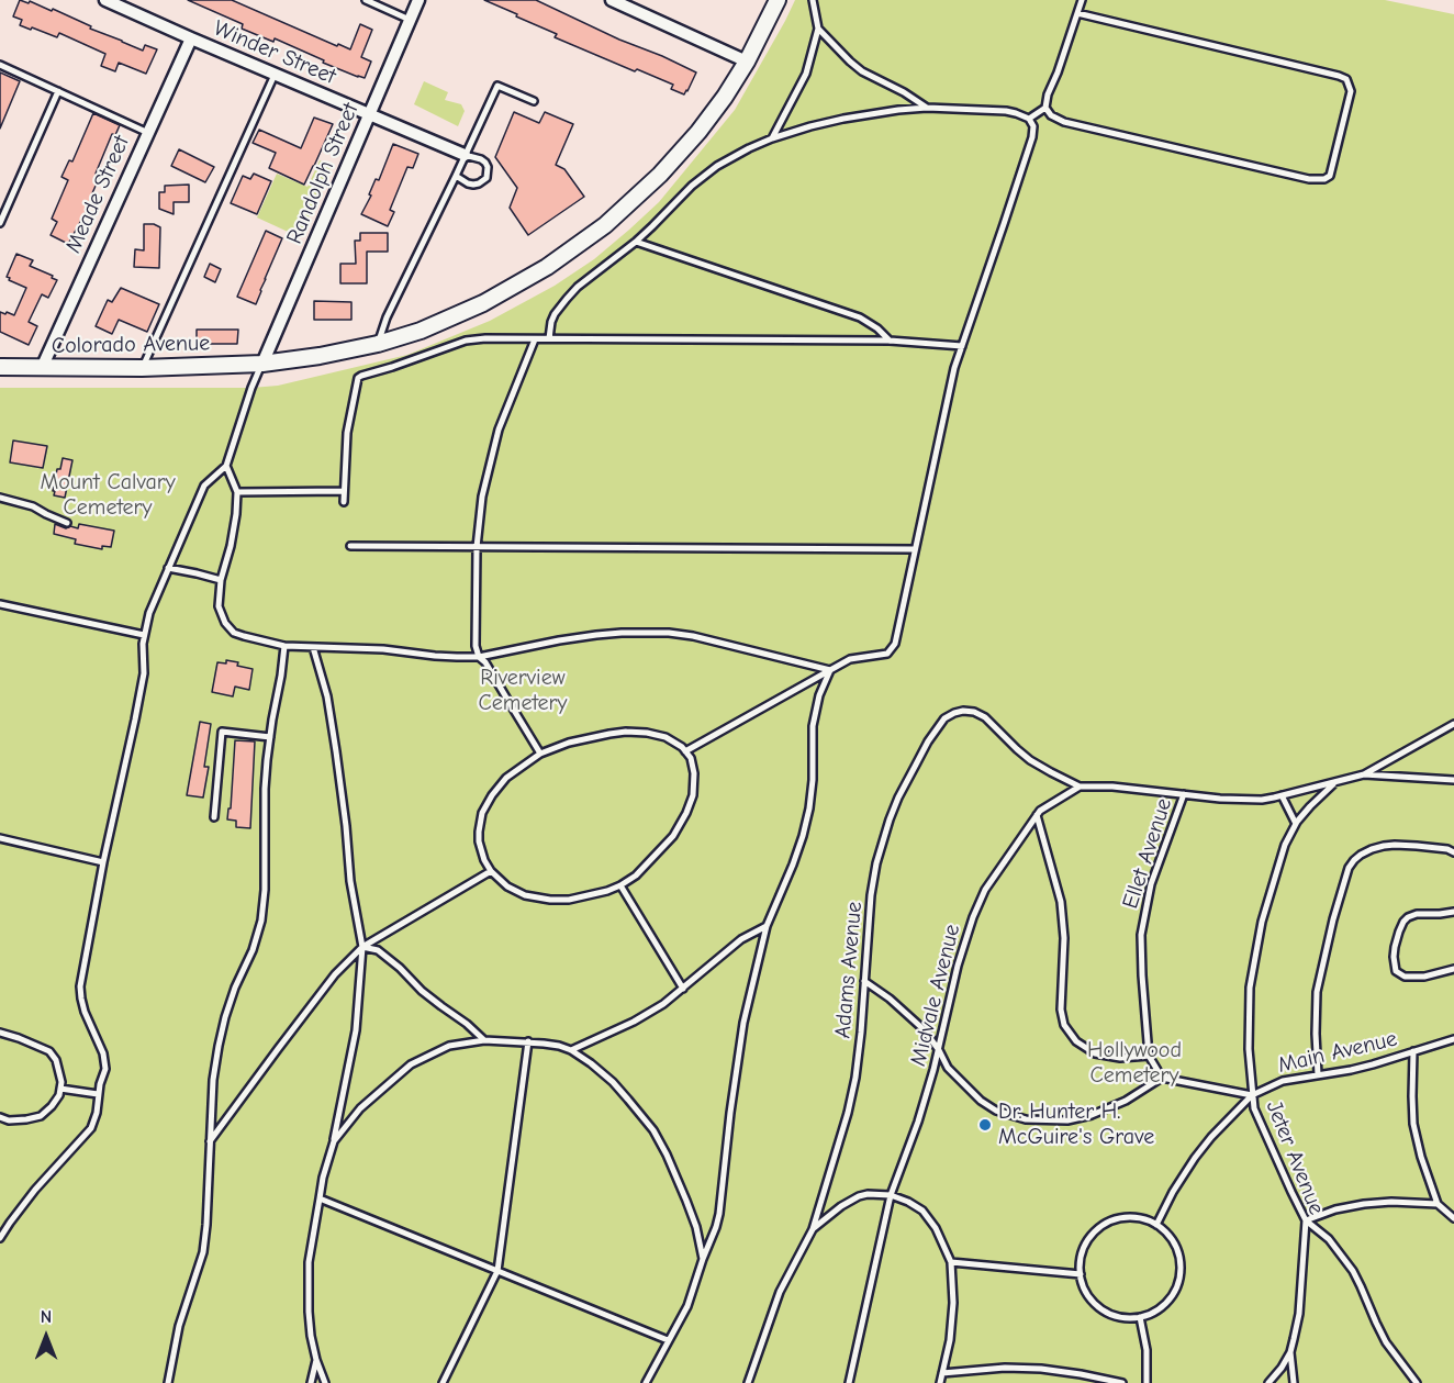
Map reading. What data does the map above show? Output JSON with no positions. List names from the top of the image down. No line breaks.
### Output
{"streets":{"street":["Winder Street","Randolph Street","Meade Street","Colorado Avenue"],"lane":["Ellet Avenue","Adams Avenue","Midvale Avenue","Main Avenue","Jeter Avenue"]},"crossings":[["Winder Street","Randolph Street"],["Winder Street","Meade Street"],["Randolph Street","Colorado Avenue"],["Meade Street","Colorado Avenue"],["Ellet Avenue","Midvale Avenue"],["Adams Avenue","Midvale Avenue"],["Midvale Avenue","Jeter Avenue"],["Main Avenue","Jeter Avenue"]],"parks":["Mount Calvary Cemetery","Riverview Cemetery","Hollywood Cemetery"],"places":["Dr. Hunter H. McGuire's Grave"],"north":"top"}
